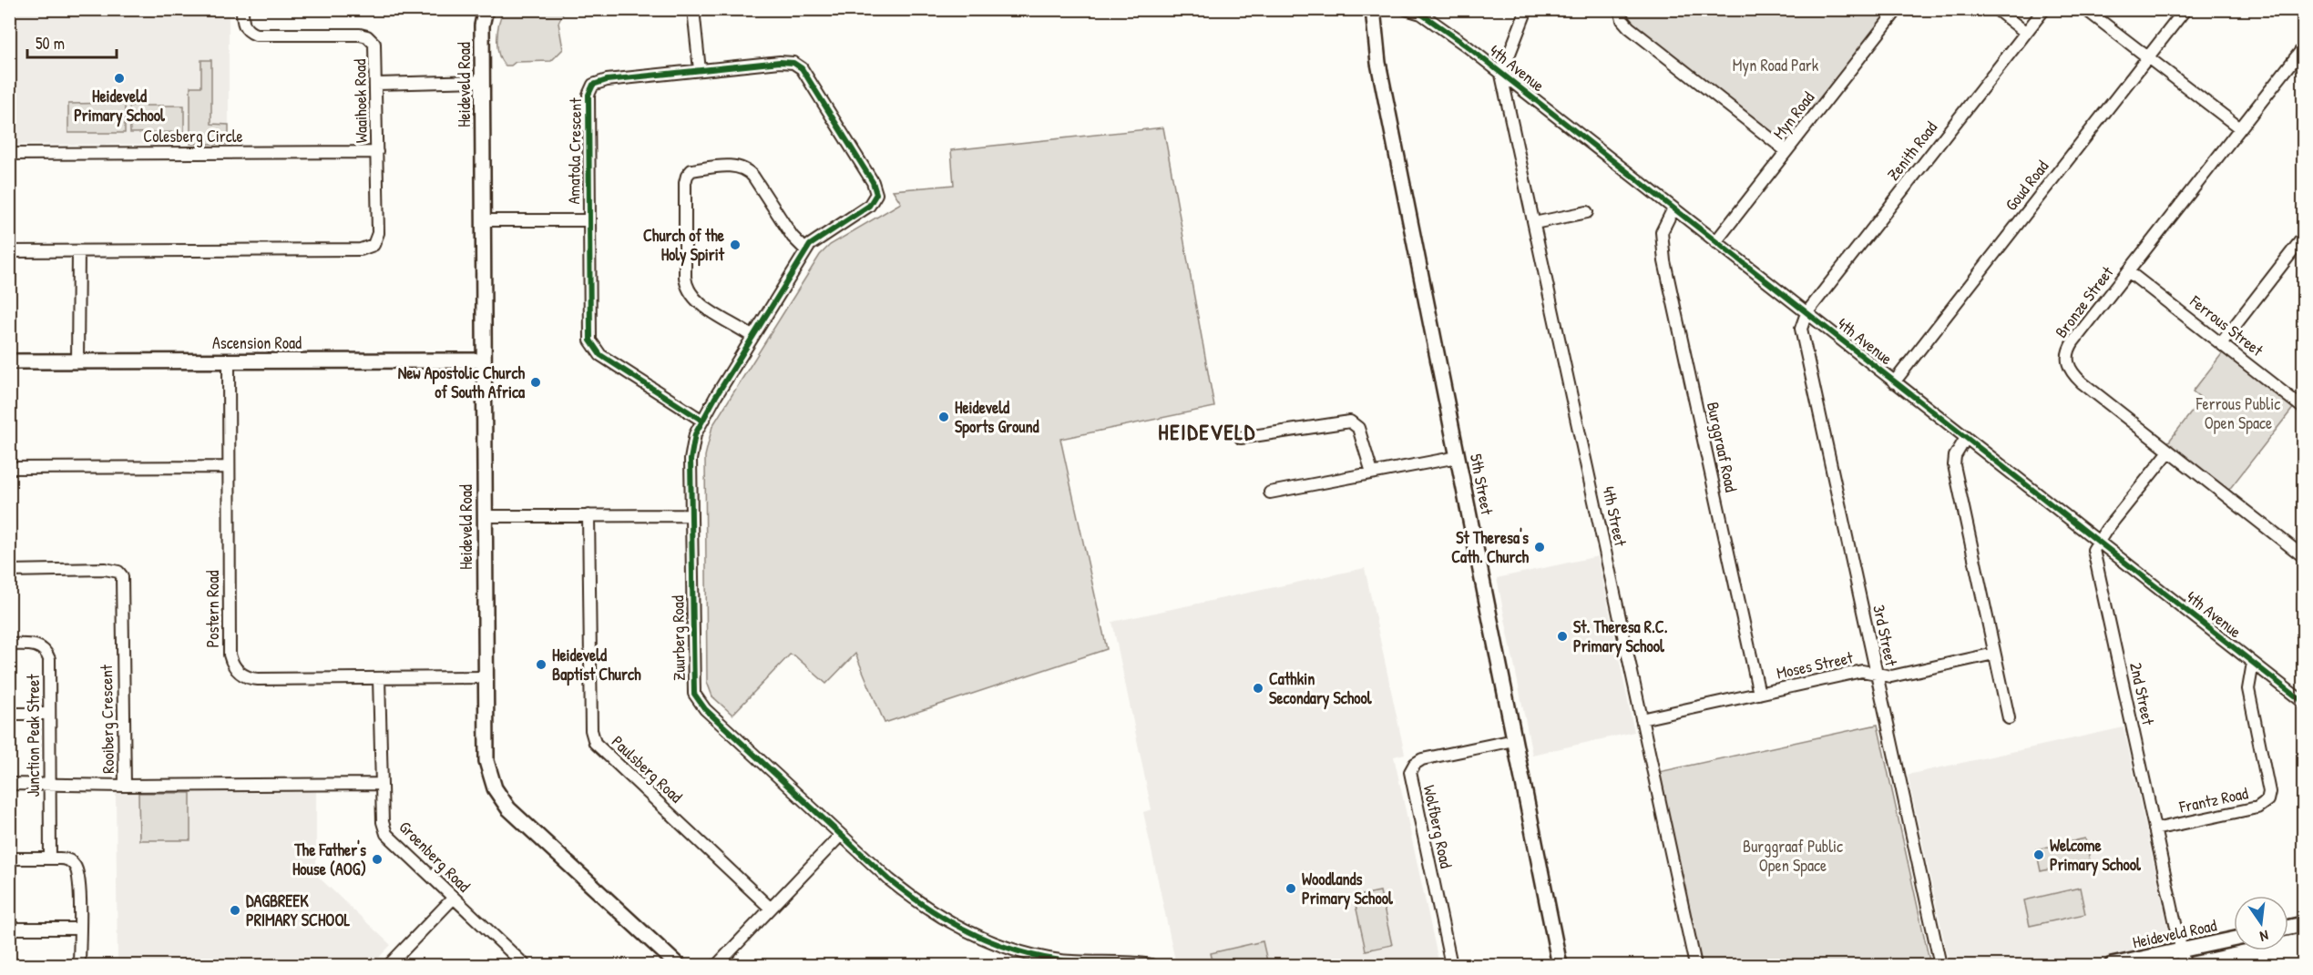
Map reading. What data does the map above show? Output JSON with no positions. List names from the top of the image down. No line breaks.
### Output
{"streets":{"street":["4th Avenue","Heideveld Road","Waaihoek Road","Myn Road","Colesberg Circle","Amatola Crescent","Zenith Road","Goud Road","Bronze Street","Ferrous Street","Ascension Road","Burggraaf Road","5th Street","4th Street","Postern Road","3rd Street","Zuurberg Road","Moses Street","2nd Street","Rooiberg Crescent","Junction Peak Street","Paulsberg Road","Frantz Road","Wolfberg Road","Groenberg Road"]},"crossings":[["4th Avenue","Myn Road"],["4th Avenue","Zenith Road"],["4th Avenue","Goud Road"],["4th Avenue","Burggraaf Road"],["4th Avenue","4th Street"],["4th Avenue","3rd Street"],["4th Avenue","2nd Street"],["4th Avenue","Frantz Road"],["Heideveld Road","Ascension Road"],["Heideveld Road","Postern Road"],["Heideveld Road","2nd Street"],["Waaihoek Road","Colesberg Circle"],["Amatola Crescent","Zuurberg Road"],["Zenith Road","3rd Street"],["Bronze Street","Ferrous Street"],["Ascension Road","Postern Road"],["Burggraaf Road","Moses Street"],["5th Street","Wolfberg Road"],["4th Street","Moses Street"],["Postern Road","Groenberg Road"],["3rd Street","Moses Street"],["2nd Street","Frantz Road"],["Rooiberg Crescent","Groenberg Road"]],"districts":["HEIDEVELD"],"parks":["Myn Road Park","Ferrous Public Open Space","Burggraaf Public Open Space"],"places":["Heideveld Primary School","Church of the Holy Spirit","New Apostolic Church of South Africa","Heideveld Sports Ground","St Theresa's Cath. Church","St. Theresa R.C. Primary School","Heideveld Baptist Church","Cathkin Secondary School","Welcome Primary School","The Father's House (AOG)","Woodlands Primary School","DAGBREEK PRIMARY SCHOOL"],"scale_bar":"50 m","north":"bottom"}
